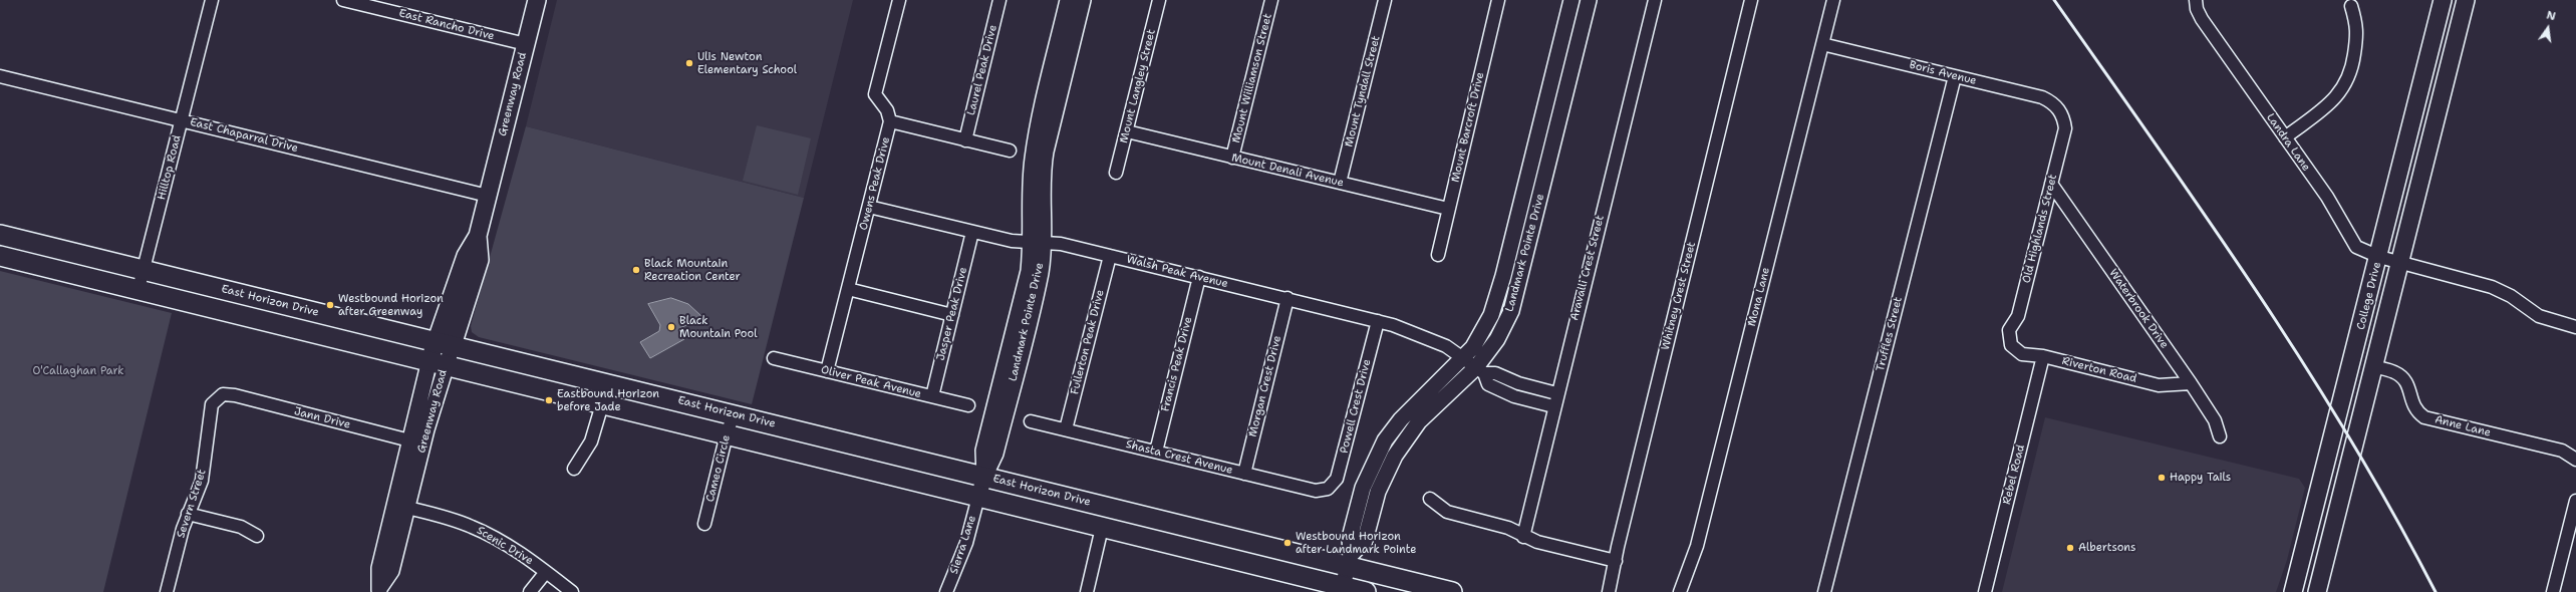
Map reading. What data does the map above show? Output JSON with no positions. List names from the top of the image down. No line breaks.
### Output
{"streets":{"main road":["Greenway Road","College Drive","East Horizon Drive"],"street":["East Rancho Drive","Laurel Peak Drive","Boris Avenue","Mount Williamson Street","Mount Langley Street","Mount Tyndall Street","Mount Barcroft Drive","East Chaparral Drive","Landra Lane","Hilltop Road","Mount Denali Avenue","Owens Peak Drive","Old Highlands Street","Landmark Pointe Drive","Aravalli Crest Street","Walsh Peak Avenue","Whitney Crest Street","Mona Lane","Waterbrook Drive","Jasper Peak Drive","Truffles Street","Fullerton Peak Drive","Francis Peak Drive","Riverton Road","Oliver Peak Avenue","Morgan Crest Drive","Powell Crest Drive","Jann Drive","Anne Lane","Shasta Crest Avenue","Cameo Circle","Rebel Road","Severn Street","Sierra Lane","Scenic Drive"]},"crossings":[["East Rancho Drive","Greenway Road"],["Boris Avenue","Old Highlands Street"],["Boris Avenue","Mona Lane"],["Boris Avenue","Truffles Street"],["Mount Williamson Street","Mount Denali Avenue"],["Mount Langley Street","Mount Denali Avenue"],["Mount Tyndall Street","Mount Denali Avenue"],["Greenway Road","East Chaparral Drive"],["Greenway Road","East Horizon Drive"],["Greenway Road","Jann Drive"],["Greenway Road","Scenic Drive"],["Mount Barcroft Drive","Mount Denali Avenue"],["East Chaparral Drive","Hilltop Road"],["Landra Lane","College Drive"],["Hilltop Road","East Horizon Drive"],["Owens Peak Drive","Walsh Peak Avenue"],["Owens Peak Drive","Oliver Peak Avenue"],["Old Highlands Street","Waterbrook Drive"],["Old Highlands Street","Riverton Road"],["Landmark Pointe Drive","Walsh Peak Avenue"],["Landmark Pointe Drive","East Horizon Drive"],["Landmark Pointe Drive","Sierra Lane"],["Walsh Peak Avenue","Jasper Peak Drive"],["Walsh Peak Avenue","Fullerton Peak Drive"],["Walsh Peak Avenue","Francis Peak Drive"],["Walsh Peak Avenue","Morgan Crest Drive"],["Walsh Peak Avenue","Powell Crest Drive"],["College Drive","Anne Lane"],["East Horizon Drive","Cameo Circle"],["East Horizon Drive","Sierra Lane"],["Waterbrook Drive","Riverton Road"],["Jasper Peak Drive","Oliver Peak Avenue"],["Fullerton Peak Drive","Shasta Crest Avenue"],["Francis Peak Drive","Shasta Crest Avenue"],["Riverton Road","Rebel Road"],["Morgan Crest Drive","Shasta Crest Avenue"],["Powell Crest Drive","Shasta Crest Avenue"],["Jann Drive","Severn Street"]],"parks":["O'Callaghan Park"],"places":["Ulis Newton Elementary School","Black Mountain Recreation Center","Westbound Horizon after Greenway","Black Mountain Pool","Eastbound Horizon before Jade","Happy Tails","Westbound Horizon after Landmark Pointe","Albertsons"],"north":"top"}
